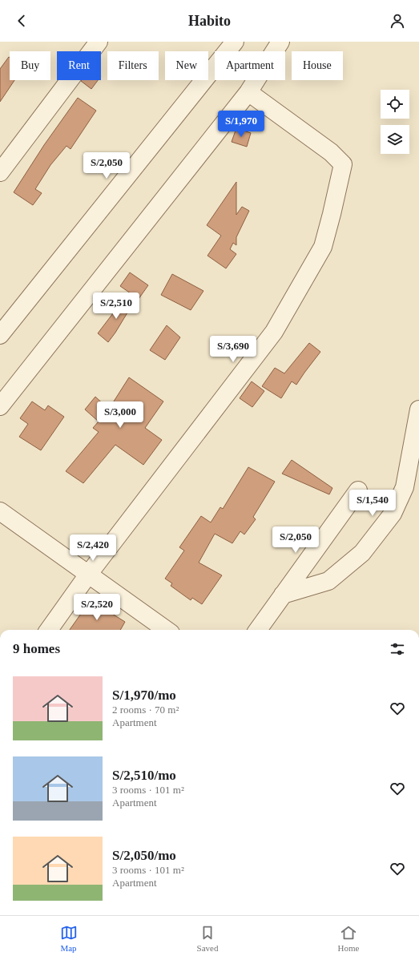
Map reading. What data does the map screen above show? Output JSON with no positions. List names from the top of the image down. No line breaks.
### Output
{"page":{"header":"Habito","chip":["Buy","Rent","Filters","New","Apartment","House"],"price":["S/1,970","S/2,050","S/2,510","S/3,690","S/3,000","S/1,540","S/2,050","S/2,420","S/2,520"],"heading":"9 homes","list":[{"name":"S/1,970/mo","note":"2 rooms · 70 m² · Apartment"},{"name":"S/2,510/mo","note":"3 rooms · 101 m² · Apartment"},{"name":"S/2,050/mo","note":"3 rooms · 101 m² · Apartment"}],"tabs":["Map","Saved","Home"]}}
